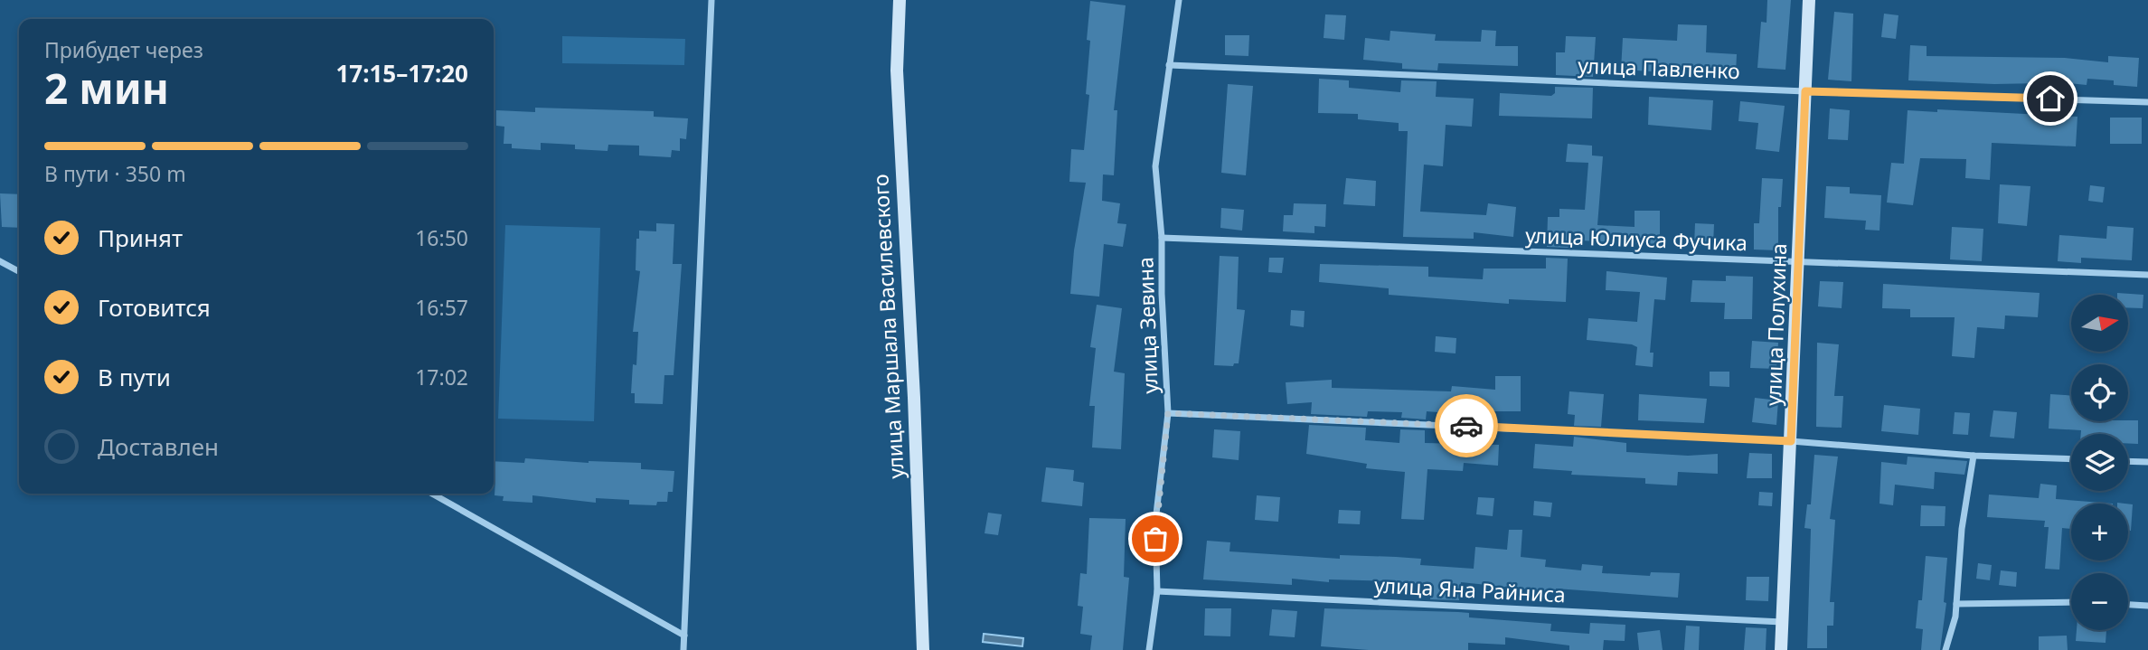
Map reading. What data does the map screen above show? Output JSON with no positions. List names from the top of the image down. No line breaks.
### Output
{"streets":{"main road":["улица Полухина","улица Маршала Василевского"],"street":["улица Павленко","улица Юлиуса Фучика","улица Зевина","улица Яна Райниса"]},"crossings":[["улица Павленко","улица Полухина"],["улица Павленко","улица Зевина"],["улица Юлиуса Фучика","улица Полухина"],["улица Юлиуса Фучика","улица Зевина"],["улица Полухина","улица Яна Райниса"],["улица Зевина","улица Яна Райниса"]],"north":"right","page":{"heading":["2 мин","Прибудет через","17:15–17:20"],"bar":"В пути · 350 m","list":[["Принят","16:50"],["Готовится","16:57"],["В пути","17:02"],"Доставлен"],"map_buttons":["+","−"]}}
